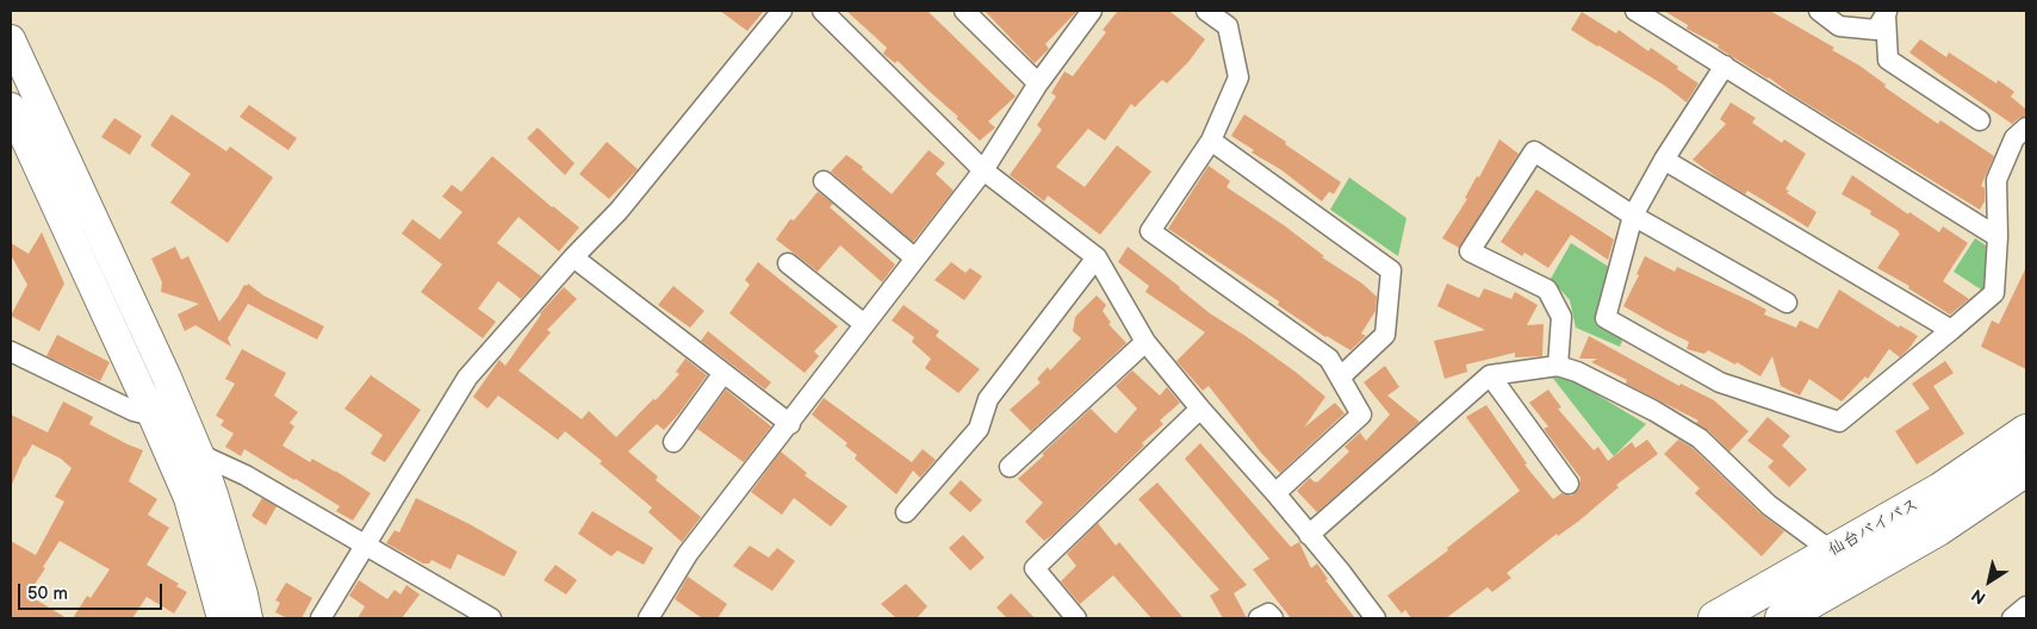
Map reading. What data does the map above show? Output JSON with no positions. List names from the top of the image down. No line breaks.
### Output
{"streets":{"highway":["仙台バイパス"]},"scale_bar":"50 m","north":"bottom left"}
